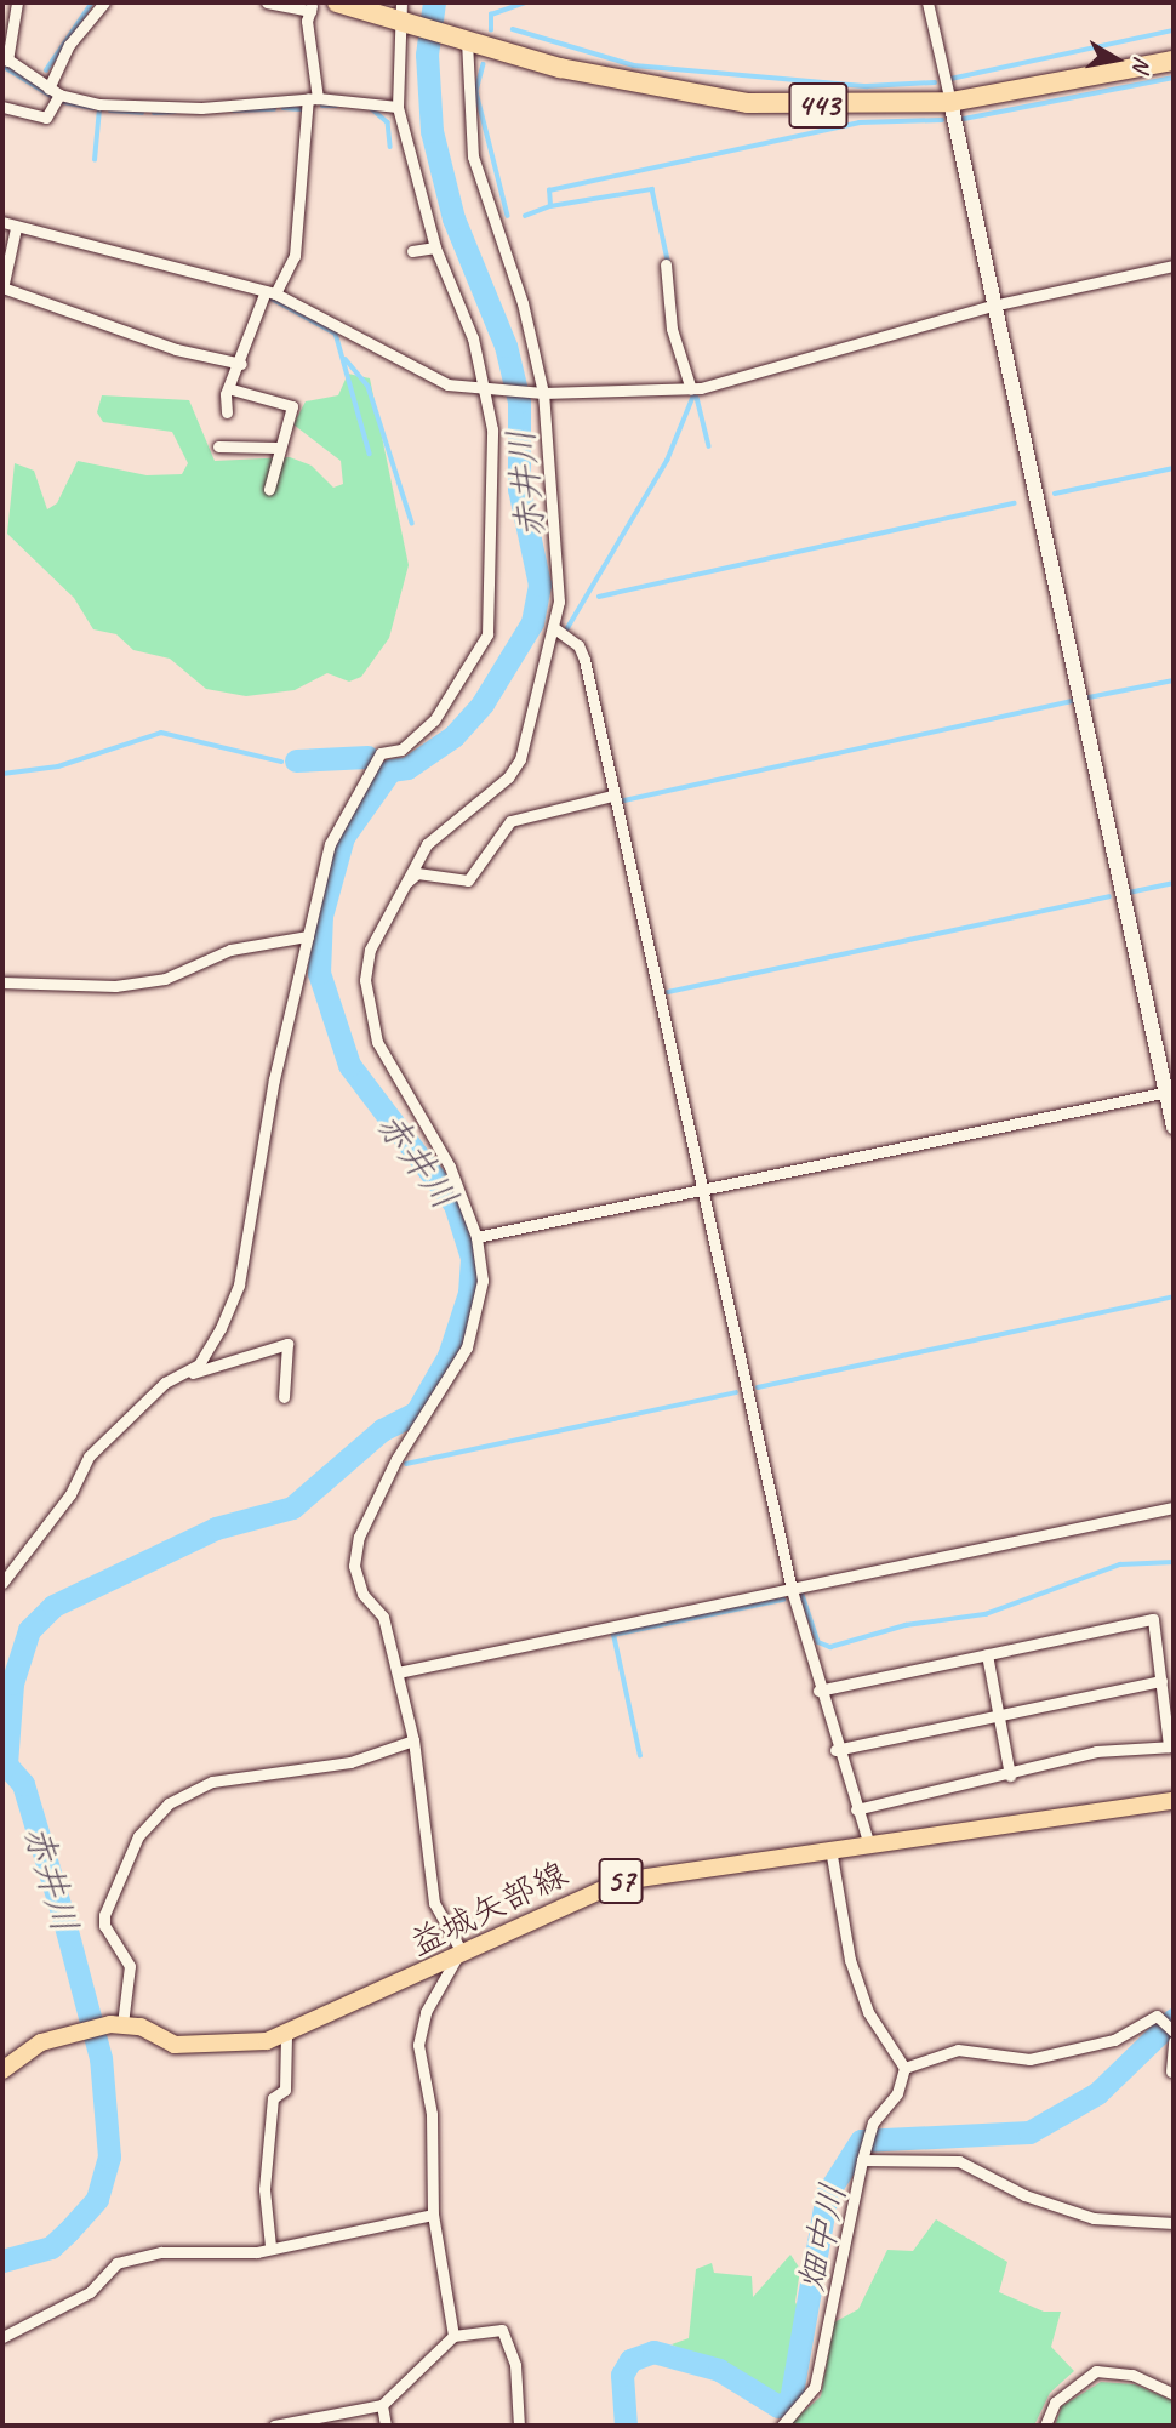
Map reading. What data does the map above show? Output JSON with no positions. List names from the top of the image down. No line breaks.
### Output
{"streets":{"highway":["443"],"main road":["57","益城矢部線"]},"water":["赤井川","畑中川"],"north":"right"}
